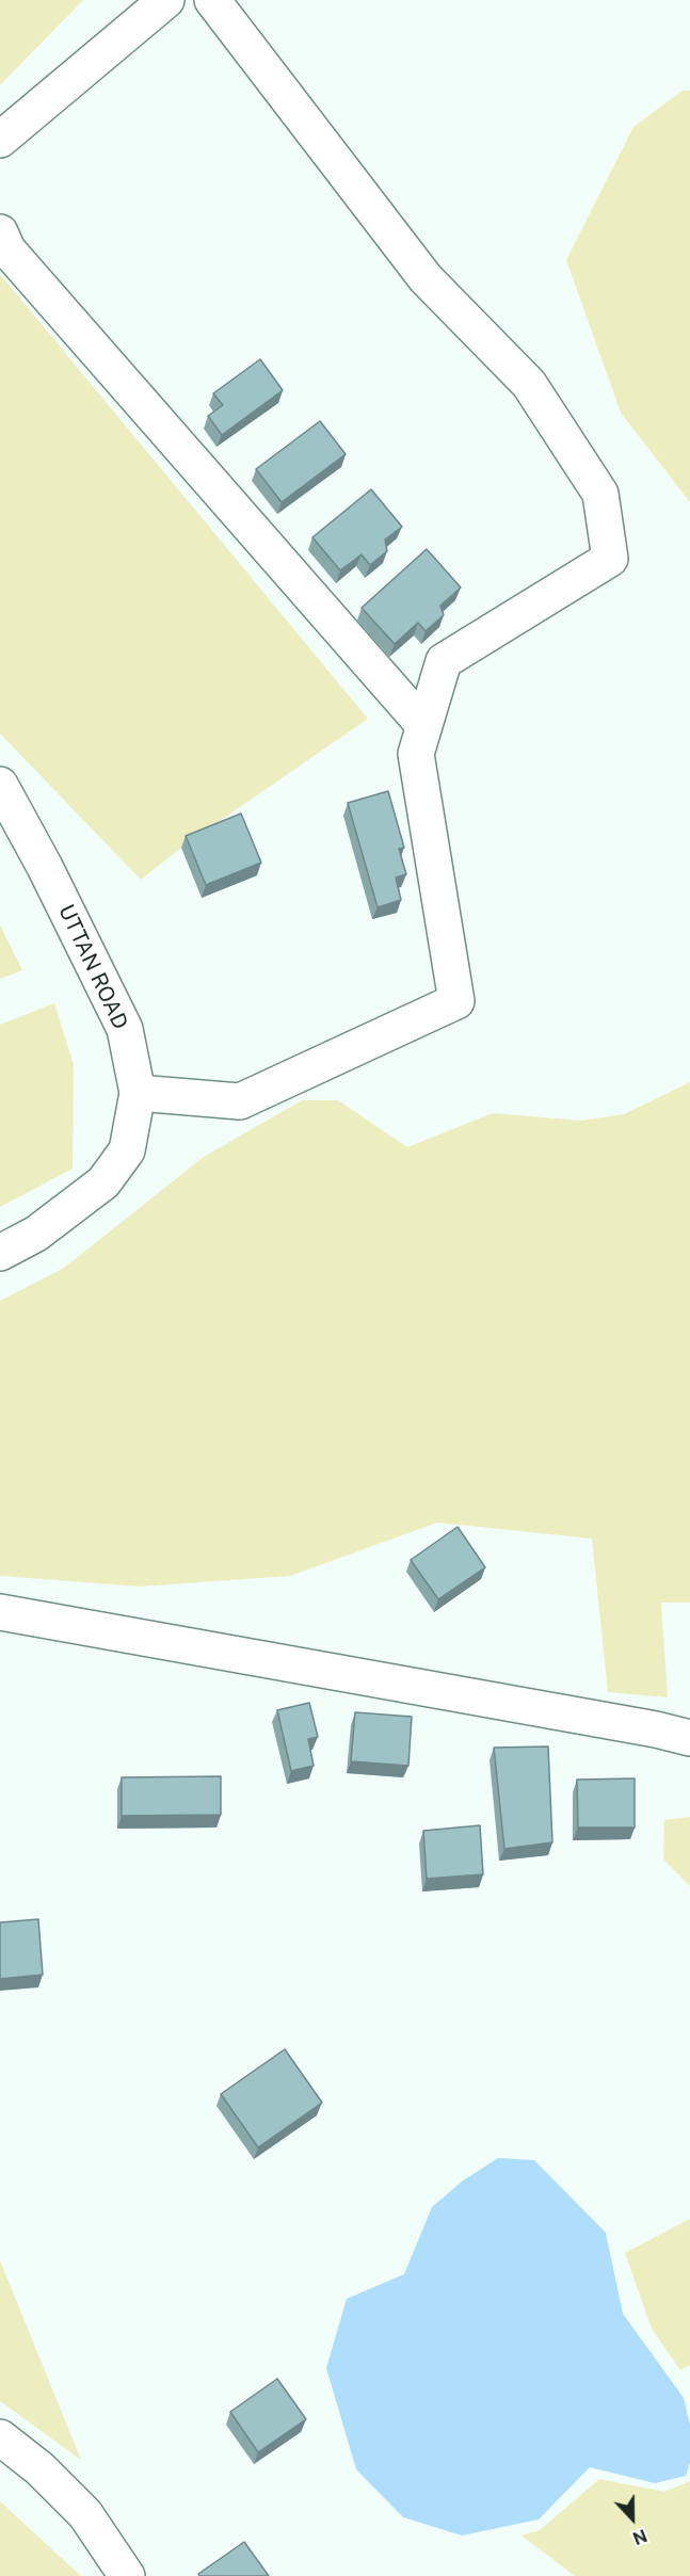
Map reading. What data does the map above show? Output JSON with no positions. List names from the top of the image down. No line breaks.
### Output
{"streets":{"street":["UTTAN ROAD"]},"north":"bottom"}
